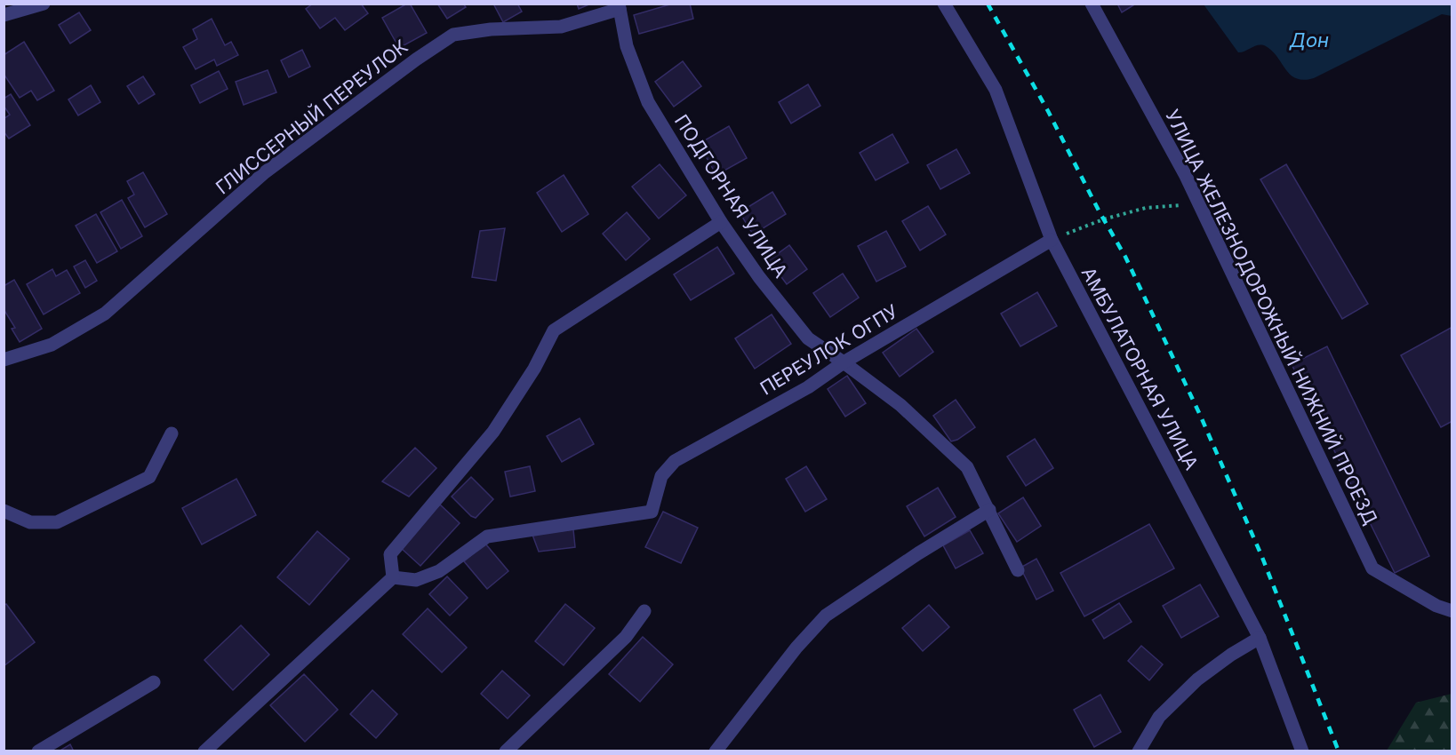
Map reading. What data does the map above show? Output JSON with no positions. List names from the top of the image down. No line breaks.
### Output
{"streets":{"street":["ГЛИССЕРНЫЙ ПЕРЕУЛОК","ПОДГОРНАЯ УЛИЦА","УЛИЦА ЖЕЛЕЗНОДОРОЖНЫЙ НИЖНИЙ ПРОЕЗД","ПЕРЕУЛОК ОГПУ","АМБУЛАТОРНАЯ УЛИЦА"]},"crossings":[["ГЛИССЕРНЫЙ ПЕРЕУЛОК","ПОДГОРНАЯ УЛИЦА"],["ПОДГОРНАЯ УЛИЦА","ПЕРЕУЛОК ОГПУ"],["ПЕРЕУЛОК ОГПУ","АМБУЛАТОРНАЯ УЛИЦА"]],"water":["Дон"]}
